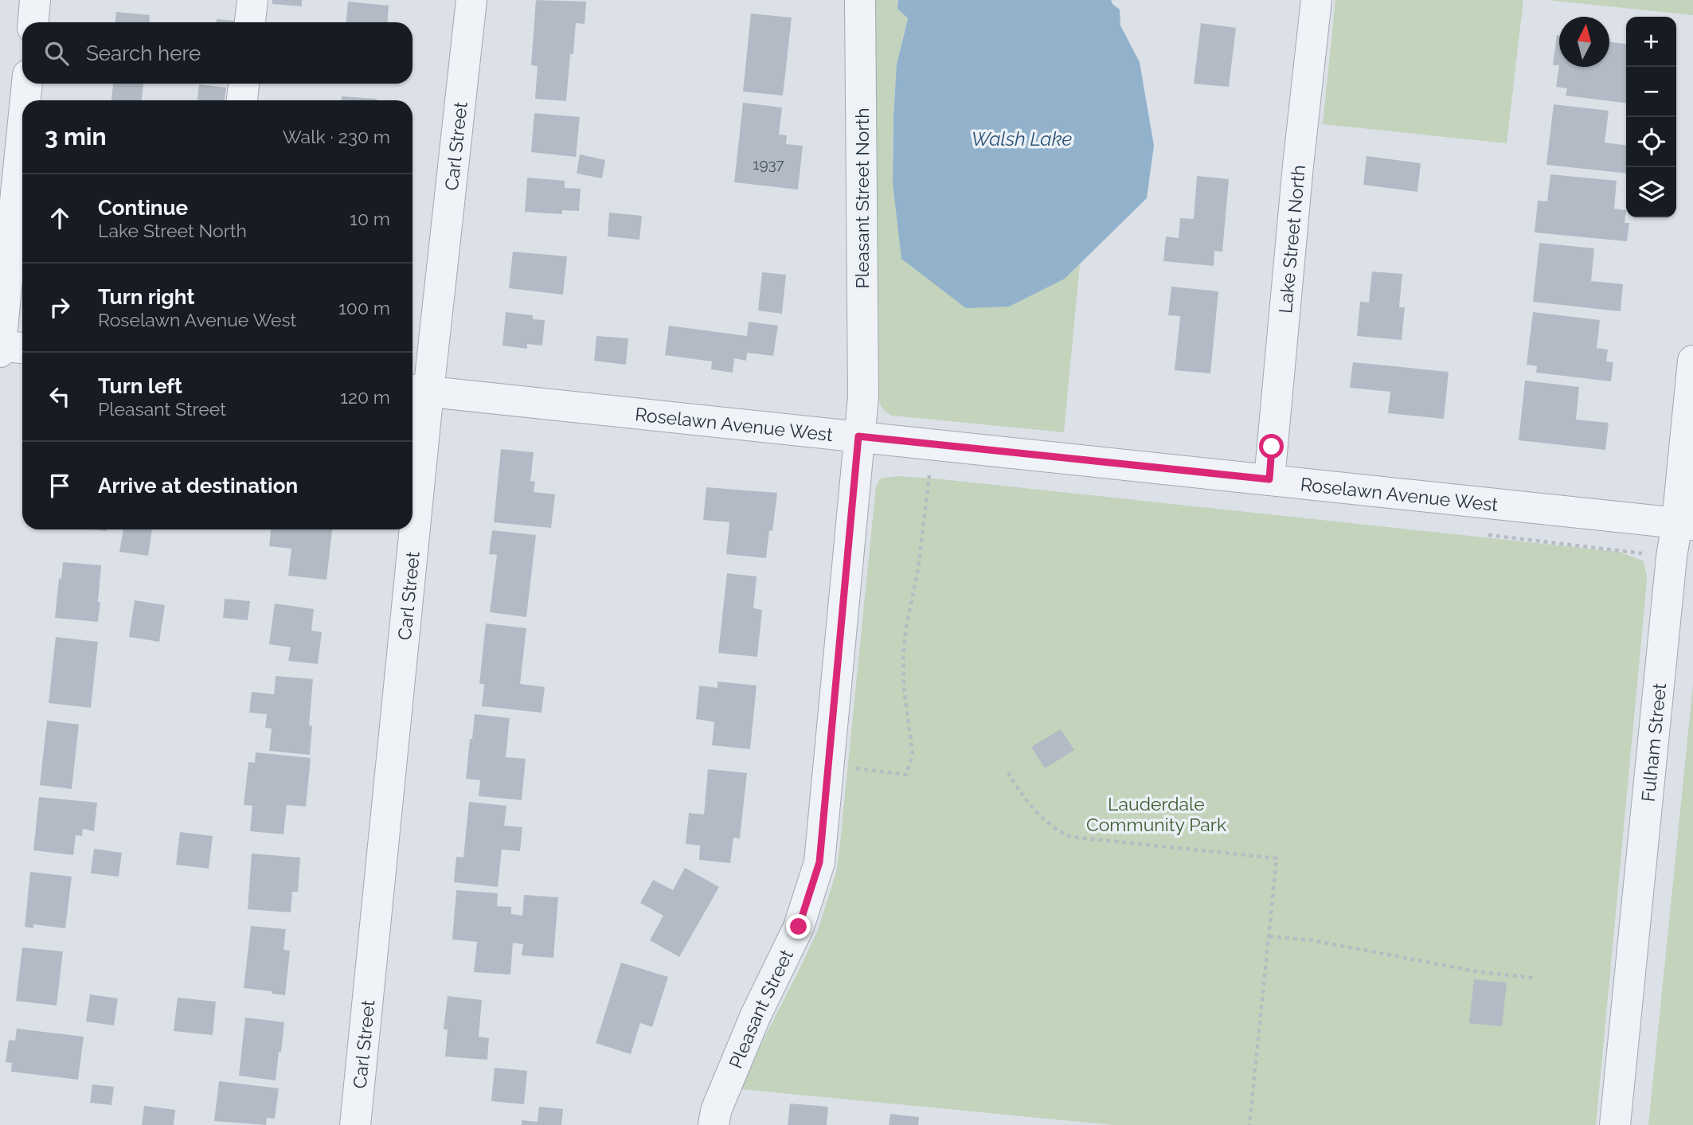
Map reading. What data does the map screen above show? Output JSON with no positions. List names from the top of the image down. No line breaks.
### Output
{"streets":{"street":["Carl Street","Pleasant Street North","Lake Street North","Roselawn Avenue West","Fulham Street","Pleasant Street"]},"crossings":[["Carl Street","Roselawn Avenue West"],["Pleasant Street North","Pleasant Street"],["Lake Street North","Roselawn Avenue West"],["Roselawn Avenue West","Fulham Street"],["Roselawn Avenue West","Pleasant Street"]],"water":["Walsh Lake"],"parks":["Lauderdale Community Park"],"house_numbers":["1937"],"north":"top","page":{"map_buttons":["+","−"],"search":"Search here","heading":["3 min","Walk · 230 m"],"list":[["Continue","Lake Street North","10 m"],["Turn right","Roselawn Avenue West","100 m"],["Turn left","Pleasant Street","120 m"],"Arrive at destination"]}}
